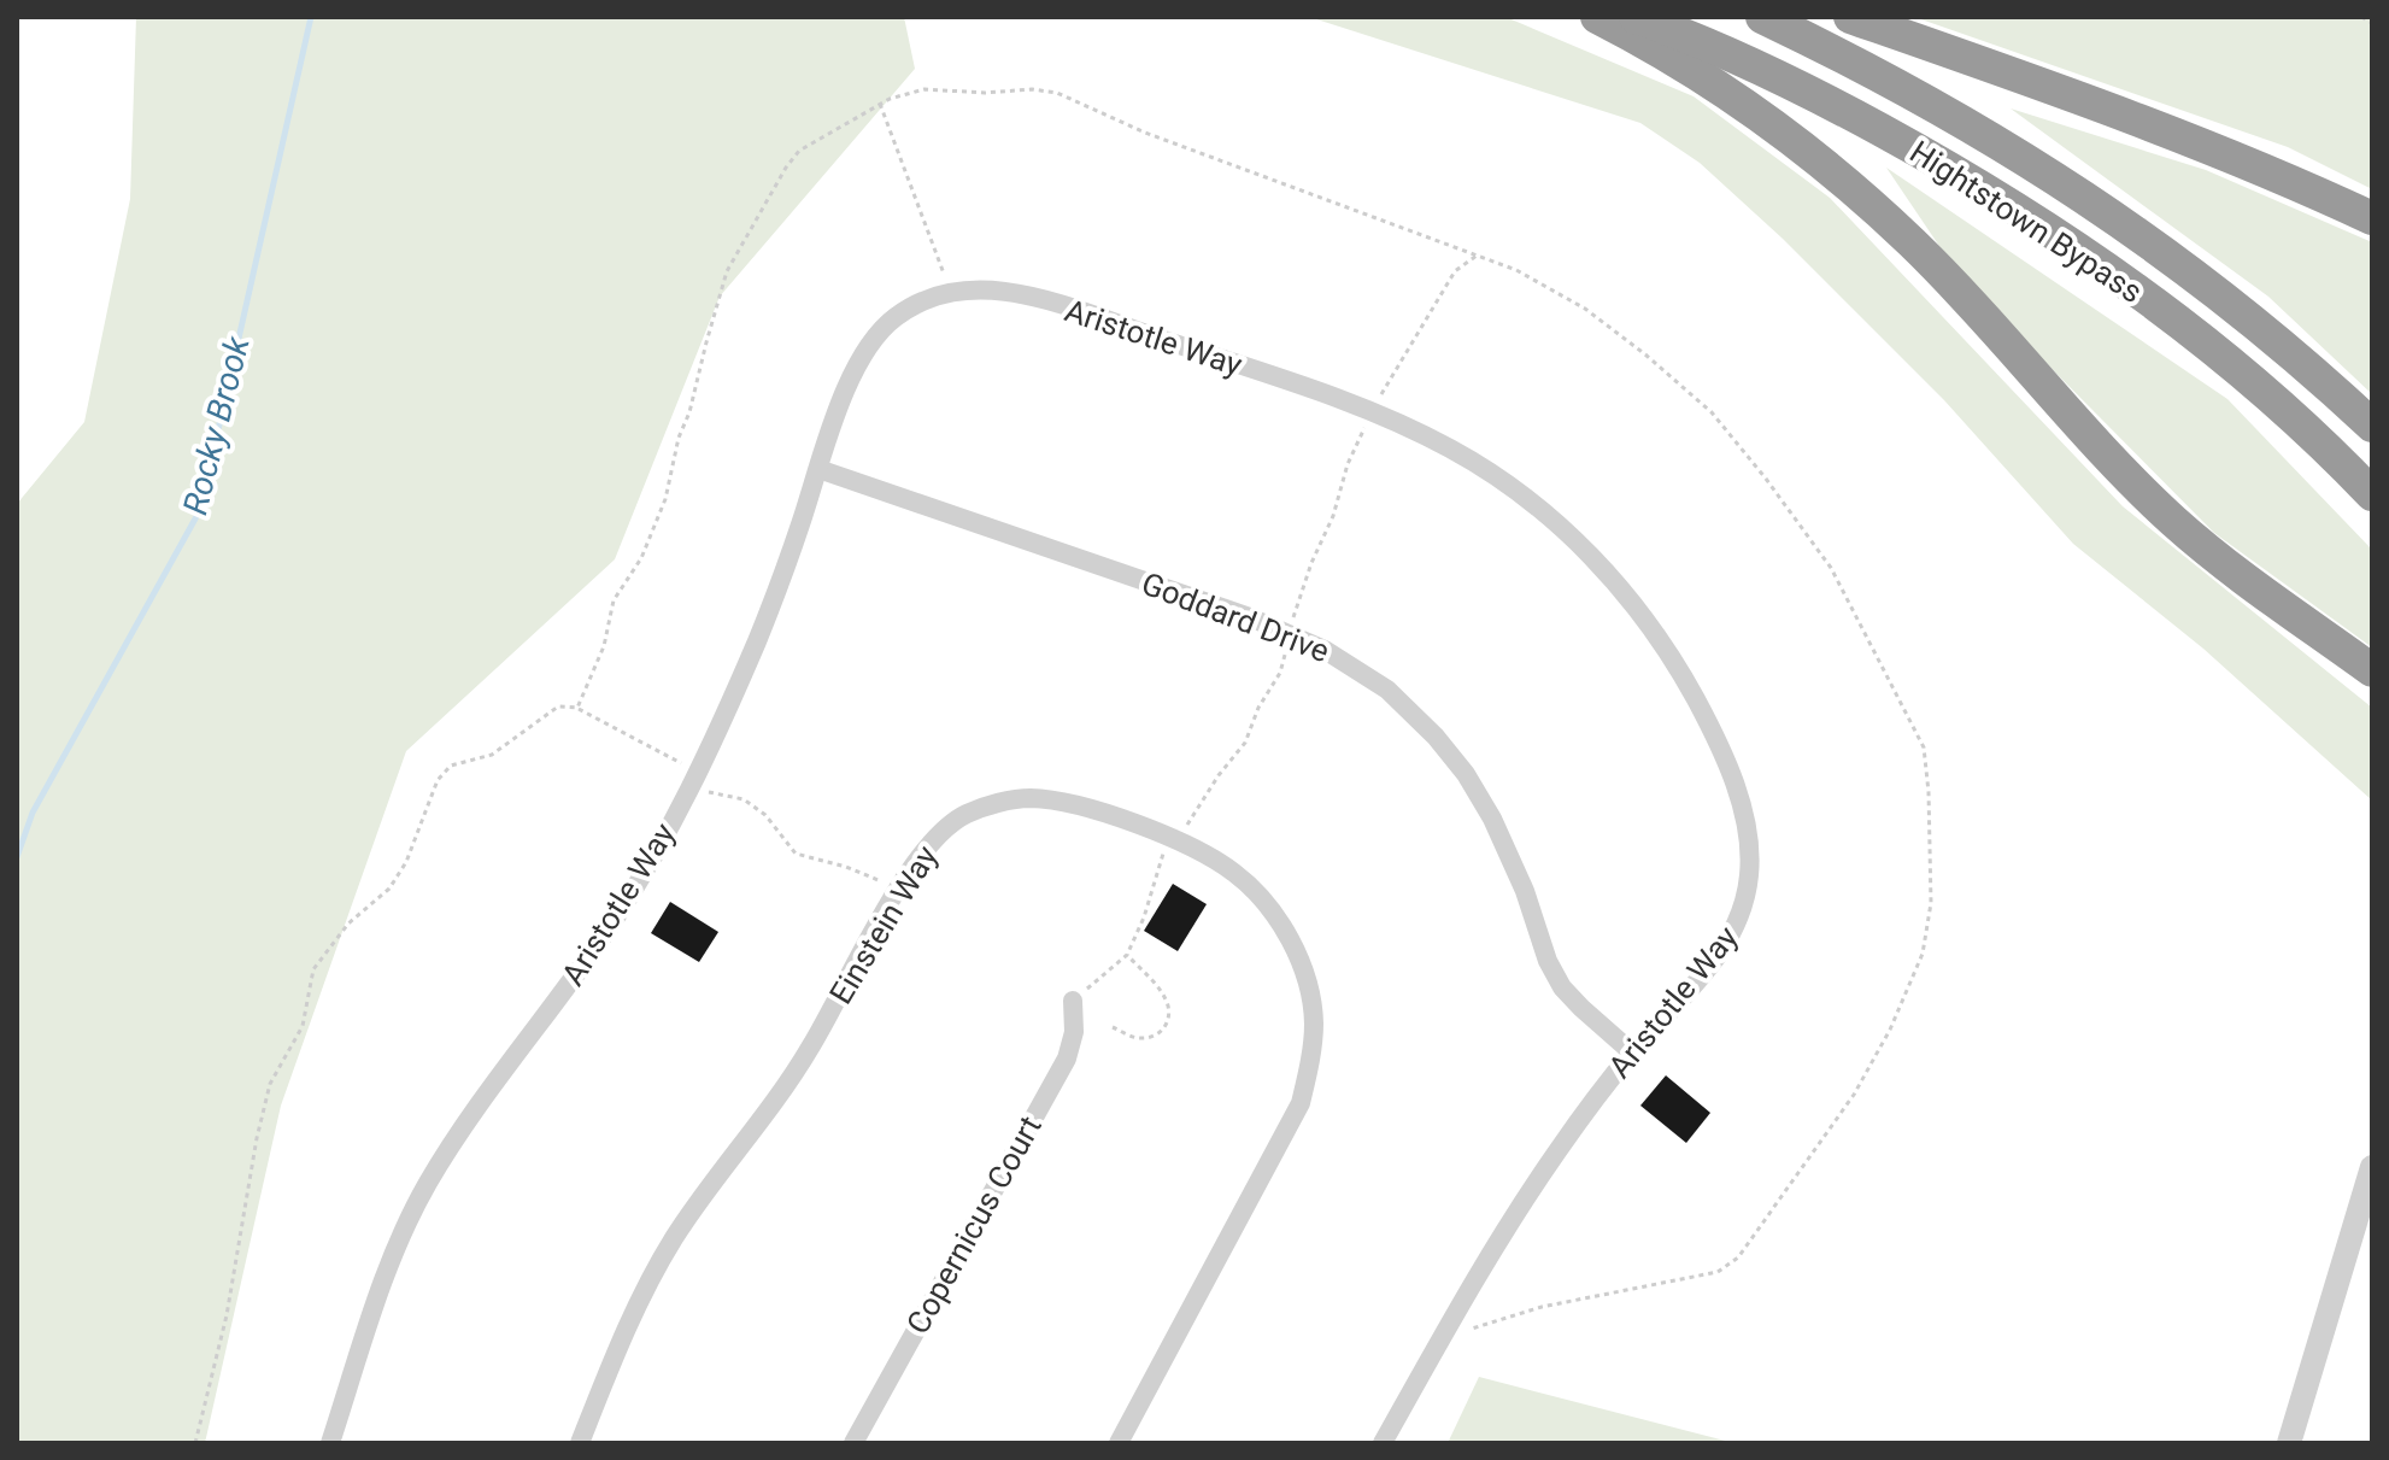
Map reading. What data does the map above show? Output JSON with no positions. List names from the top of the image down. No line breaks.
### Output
{"streets":{"highway":["Hightstown Bypass"],"street":["Aristotle Way","Goddard Drive","Einstein Way","Copernicus Court"]},"crossings":[["Aristotle Way","Goddard Drive"]],"water":["Rocky Brook"]}
